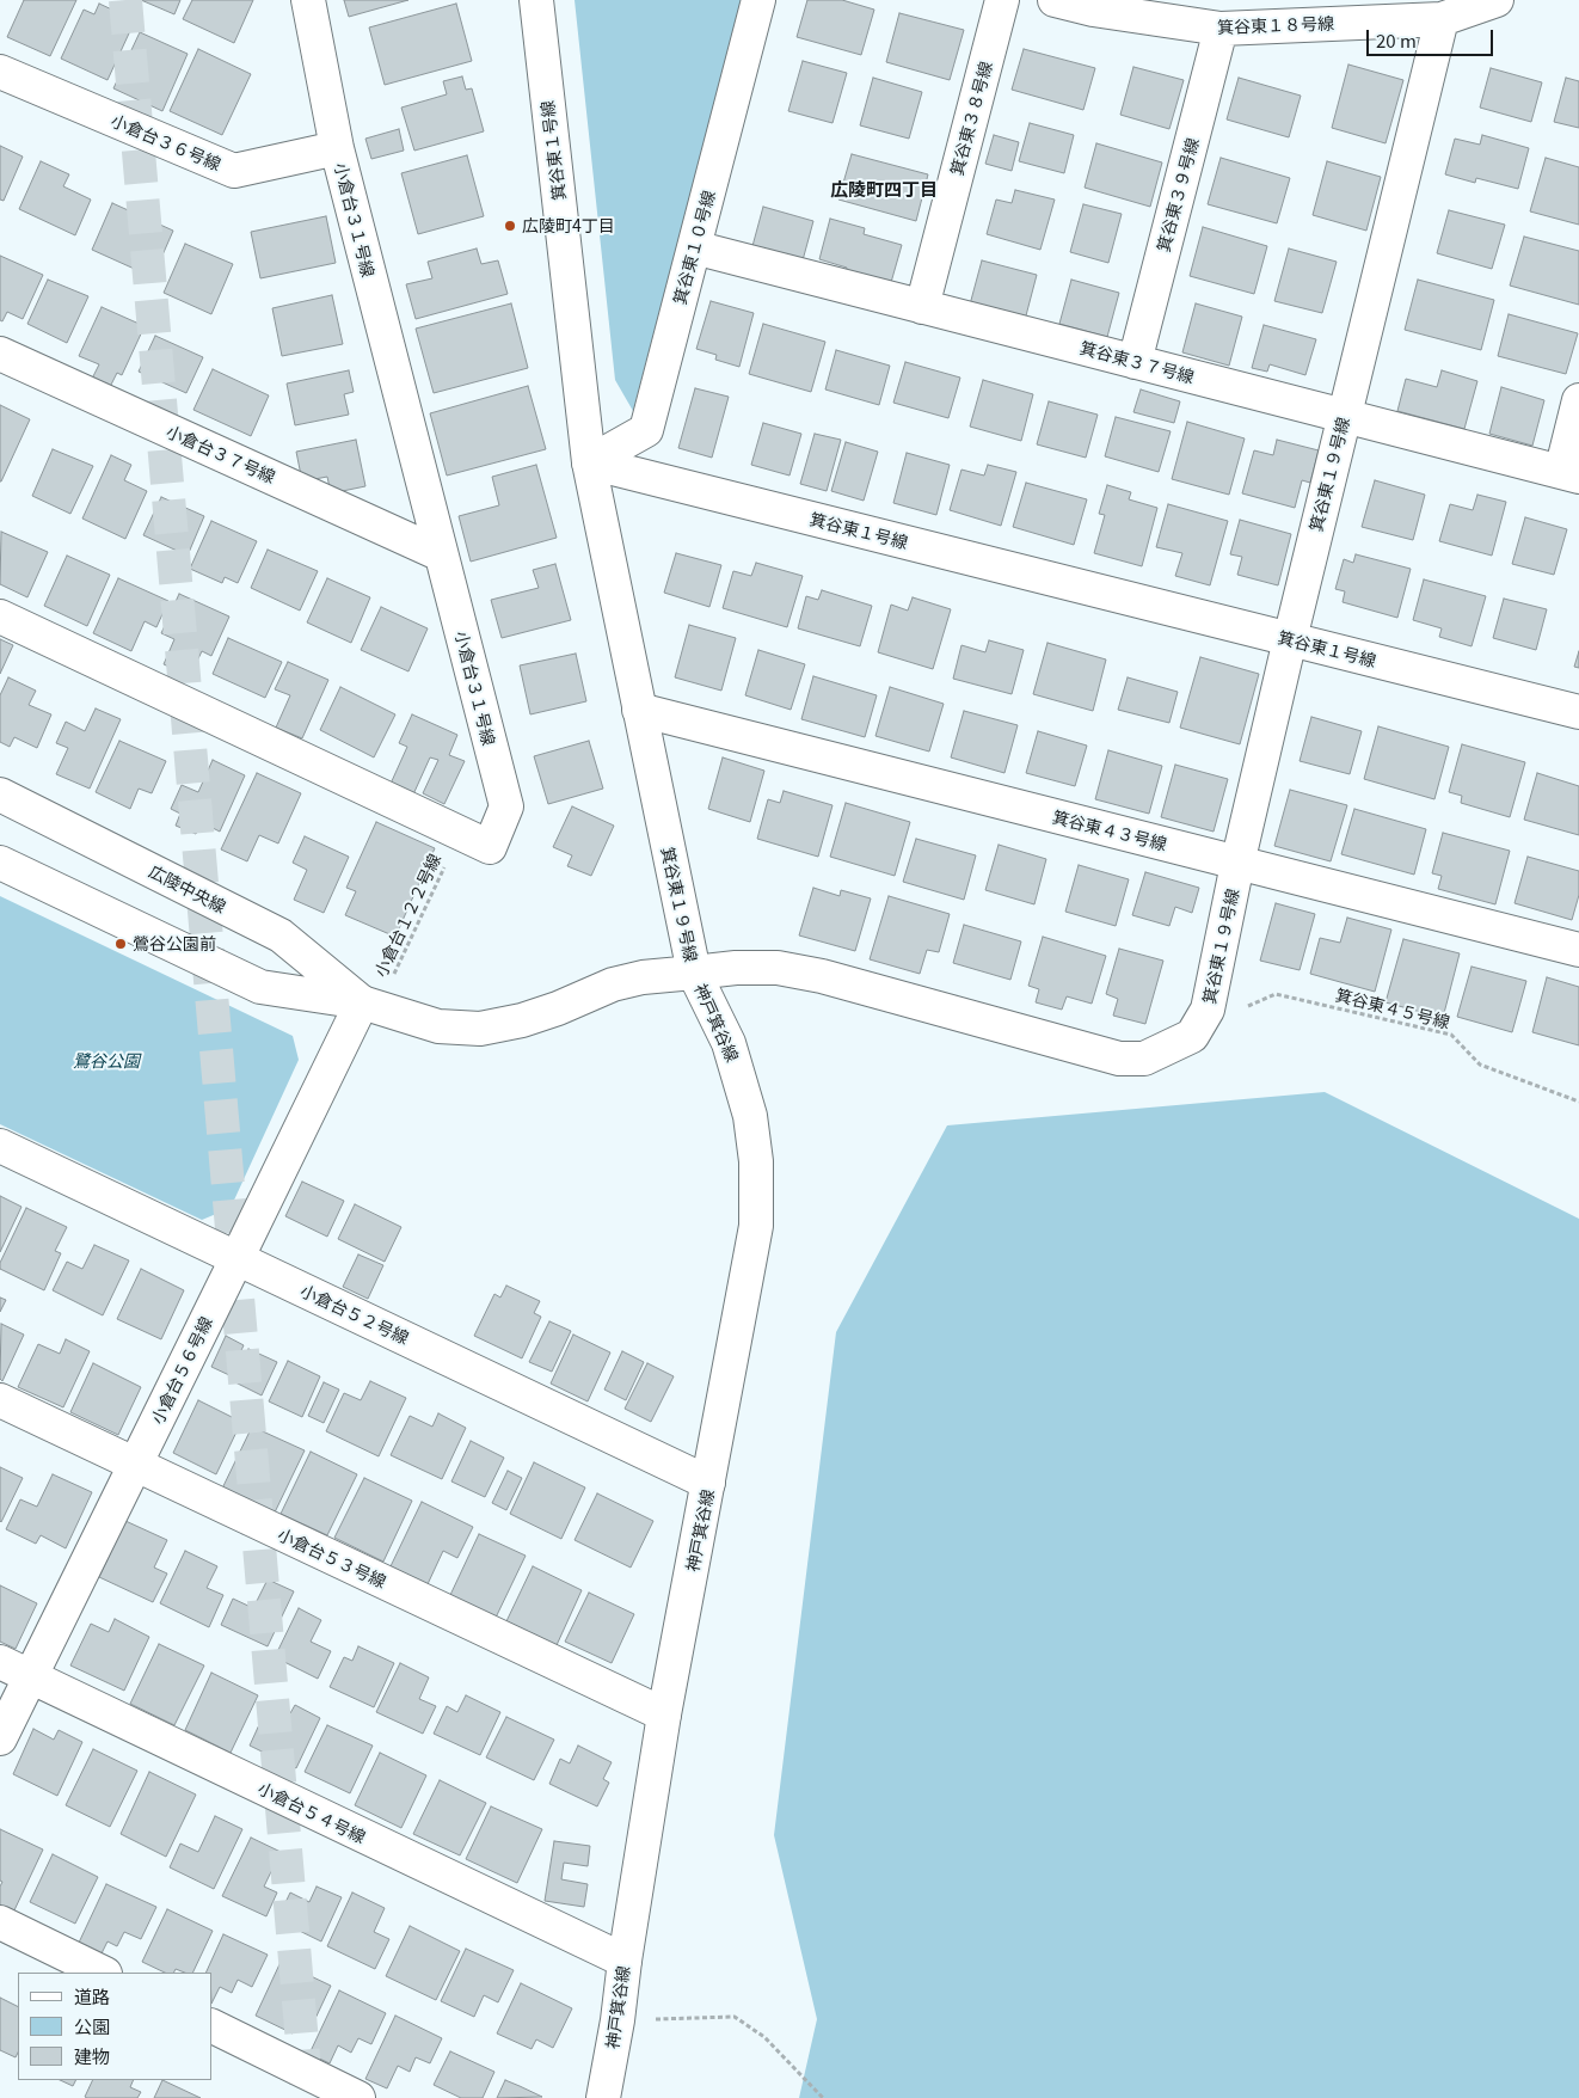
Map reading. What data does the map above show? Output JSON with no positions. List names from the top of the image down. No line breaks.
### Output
{"streets":{"street":["箕谷東１８号線","箕谷東３８号線","小倉台３６号線","箕谷東１号線","箕谷東３９号線","小倉台３１号線","箕谷東１０号線","箕谷東３７号線","小倉台３７号線","箕谷東１９号線","箕谷東４３号線","広陵中央線","神戸箕谷線","小倉台５２号線","小倉台５６号線","小倉台５３号線","小倉台５４号線"],"path":["小倉台１２２号線","箕谷東４５号線"]},"crossings":[["箕谷東１８号線","箕谷東３９号線"],["箕谷東１８号線","箕谷東１９号線"],["箕谷東３８号線","箕谷東３７号線"],["小倉台３６号線","小倉台３１号線"],["箕谷東１号線","箕谷東１０号線"],["箕谷東１号線","箕谷東１９号線"],["箕谷東３９号線","箕谷東３７号線"],["小倉台３１号線","小倉台３７号線"],["小倉台３１号線","小倉台１２２号線"],["箕谷東１０号線","箕谷東３７号線"],["箕谷東１０号線","箕谷東１９号線"],["箕谷東３７号線","箕谷東１９号線"],["箕谷東１９号線","箕谷東４３号線"],["箕谷東１９号線","広陵中央線"],["箕谷東１９号線","神戸箕谷線"],["広陵中央線","小倉台１２２号線"],["広陵中央線","神戸箕谷線"],["広陵中央線","小倉台５６号線"],["小倉台１２２号線","小倉台５６号線"],["神戸箕谷線","小倉台５２号線"],["神戸箕谷線","小倉台５３号線"],["神戸箕谷線","小倉台５４号線"],["小倉台５２号線","小倉台５６号線"],["小倉台５６号線","小倉台５３号線"],["小倉台５６号線","小倉台５４号線"]],"districts":["広陵町四丁目"],"parks":["鷺谷公園"],"places":["広陵町4丁目","鶯谷公園前"],"legend":["道路","公園","建物"],"scale_bar":"20 m"}
